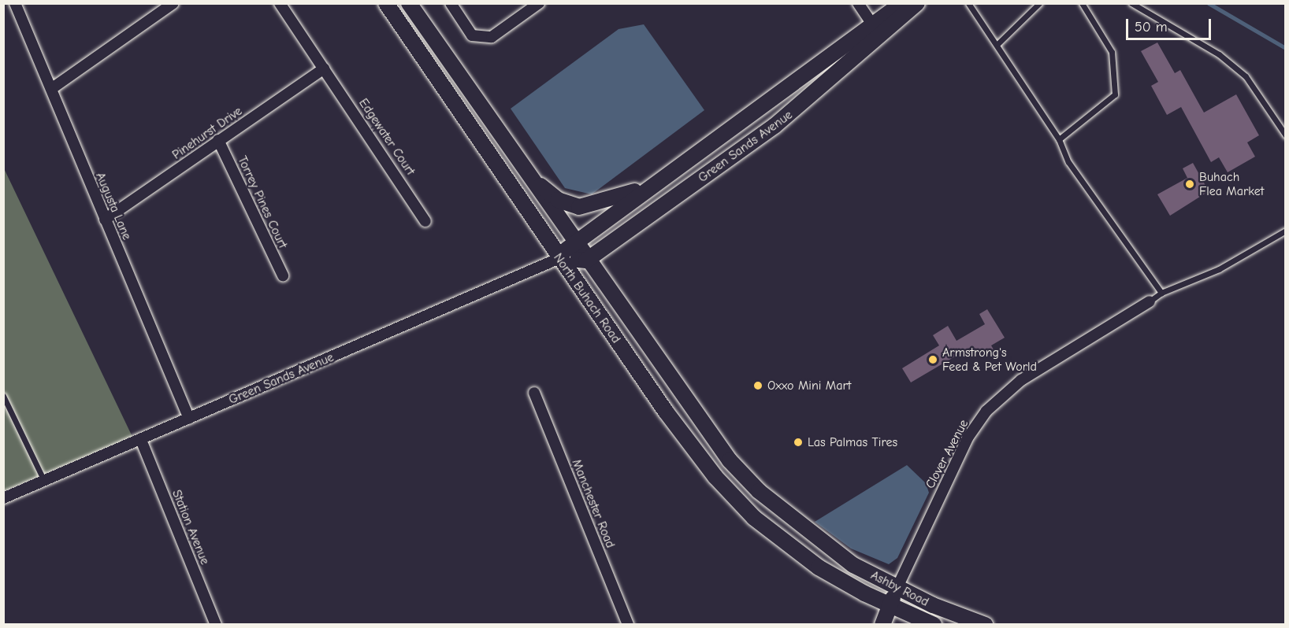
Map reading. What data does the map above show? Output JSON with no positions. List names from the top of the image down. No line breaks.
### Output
{"streets":{"main road":["Green Sands Avenue","North Buhach Road","Ashby Road"],"street":["Pinehurst Drive","Edgewater Court","Torrey Pines Court","Augusta Lane","Clover Avenue","Manchester Road","Station Avenue"]},"crossings":[["Pinehurst Drive","Edgewater Court"],["Pinehurst Drive","Torrey Pines Court"],["Pinehurst Drive","Augusta Lane"],["Green Sands Avenue","Augusta Lane"],["Green Sands Avenue","North Buhach Road"],["Green Sands Avenue","Station Avenue"],["North Buhach Road","Ashby Road"],["Clover Avenue","Ashby Road"]],"places":["Buhach Flea Market","Armstrong's Feed & Pet World","Oxxo Mini Mart","Las Palmas Tires"],"scale_bar":"50 m"}
